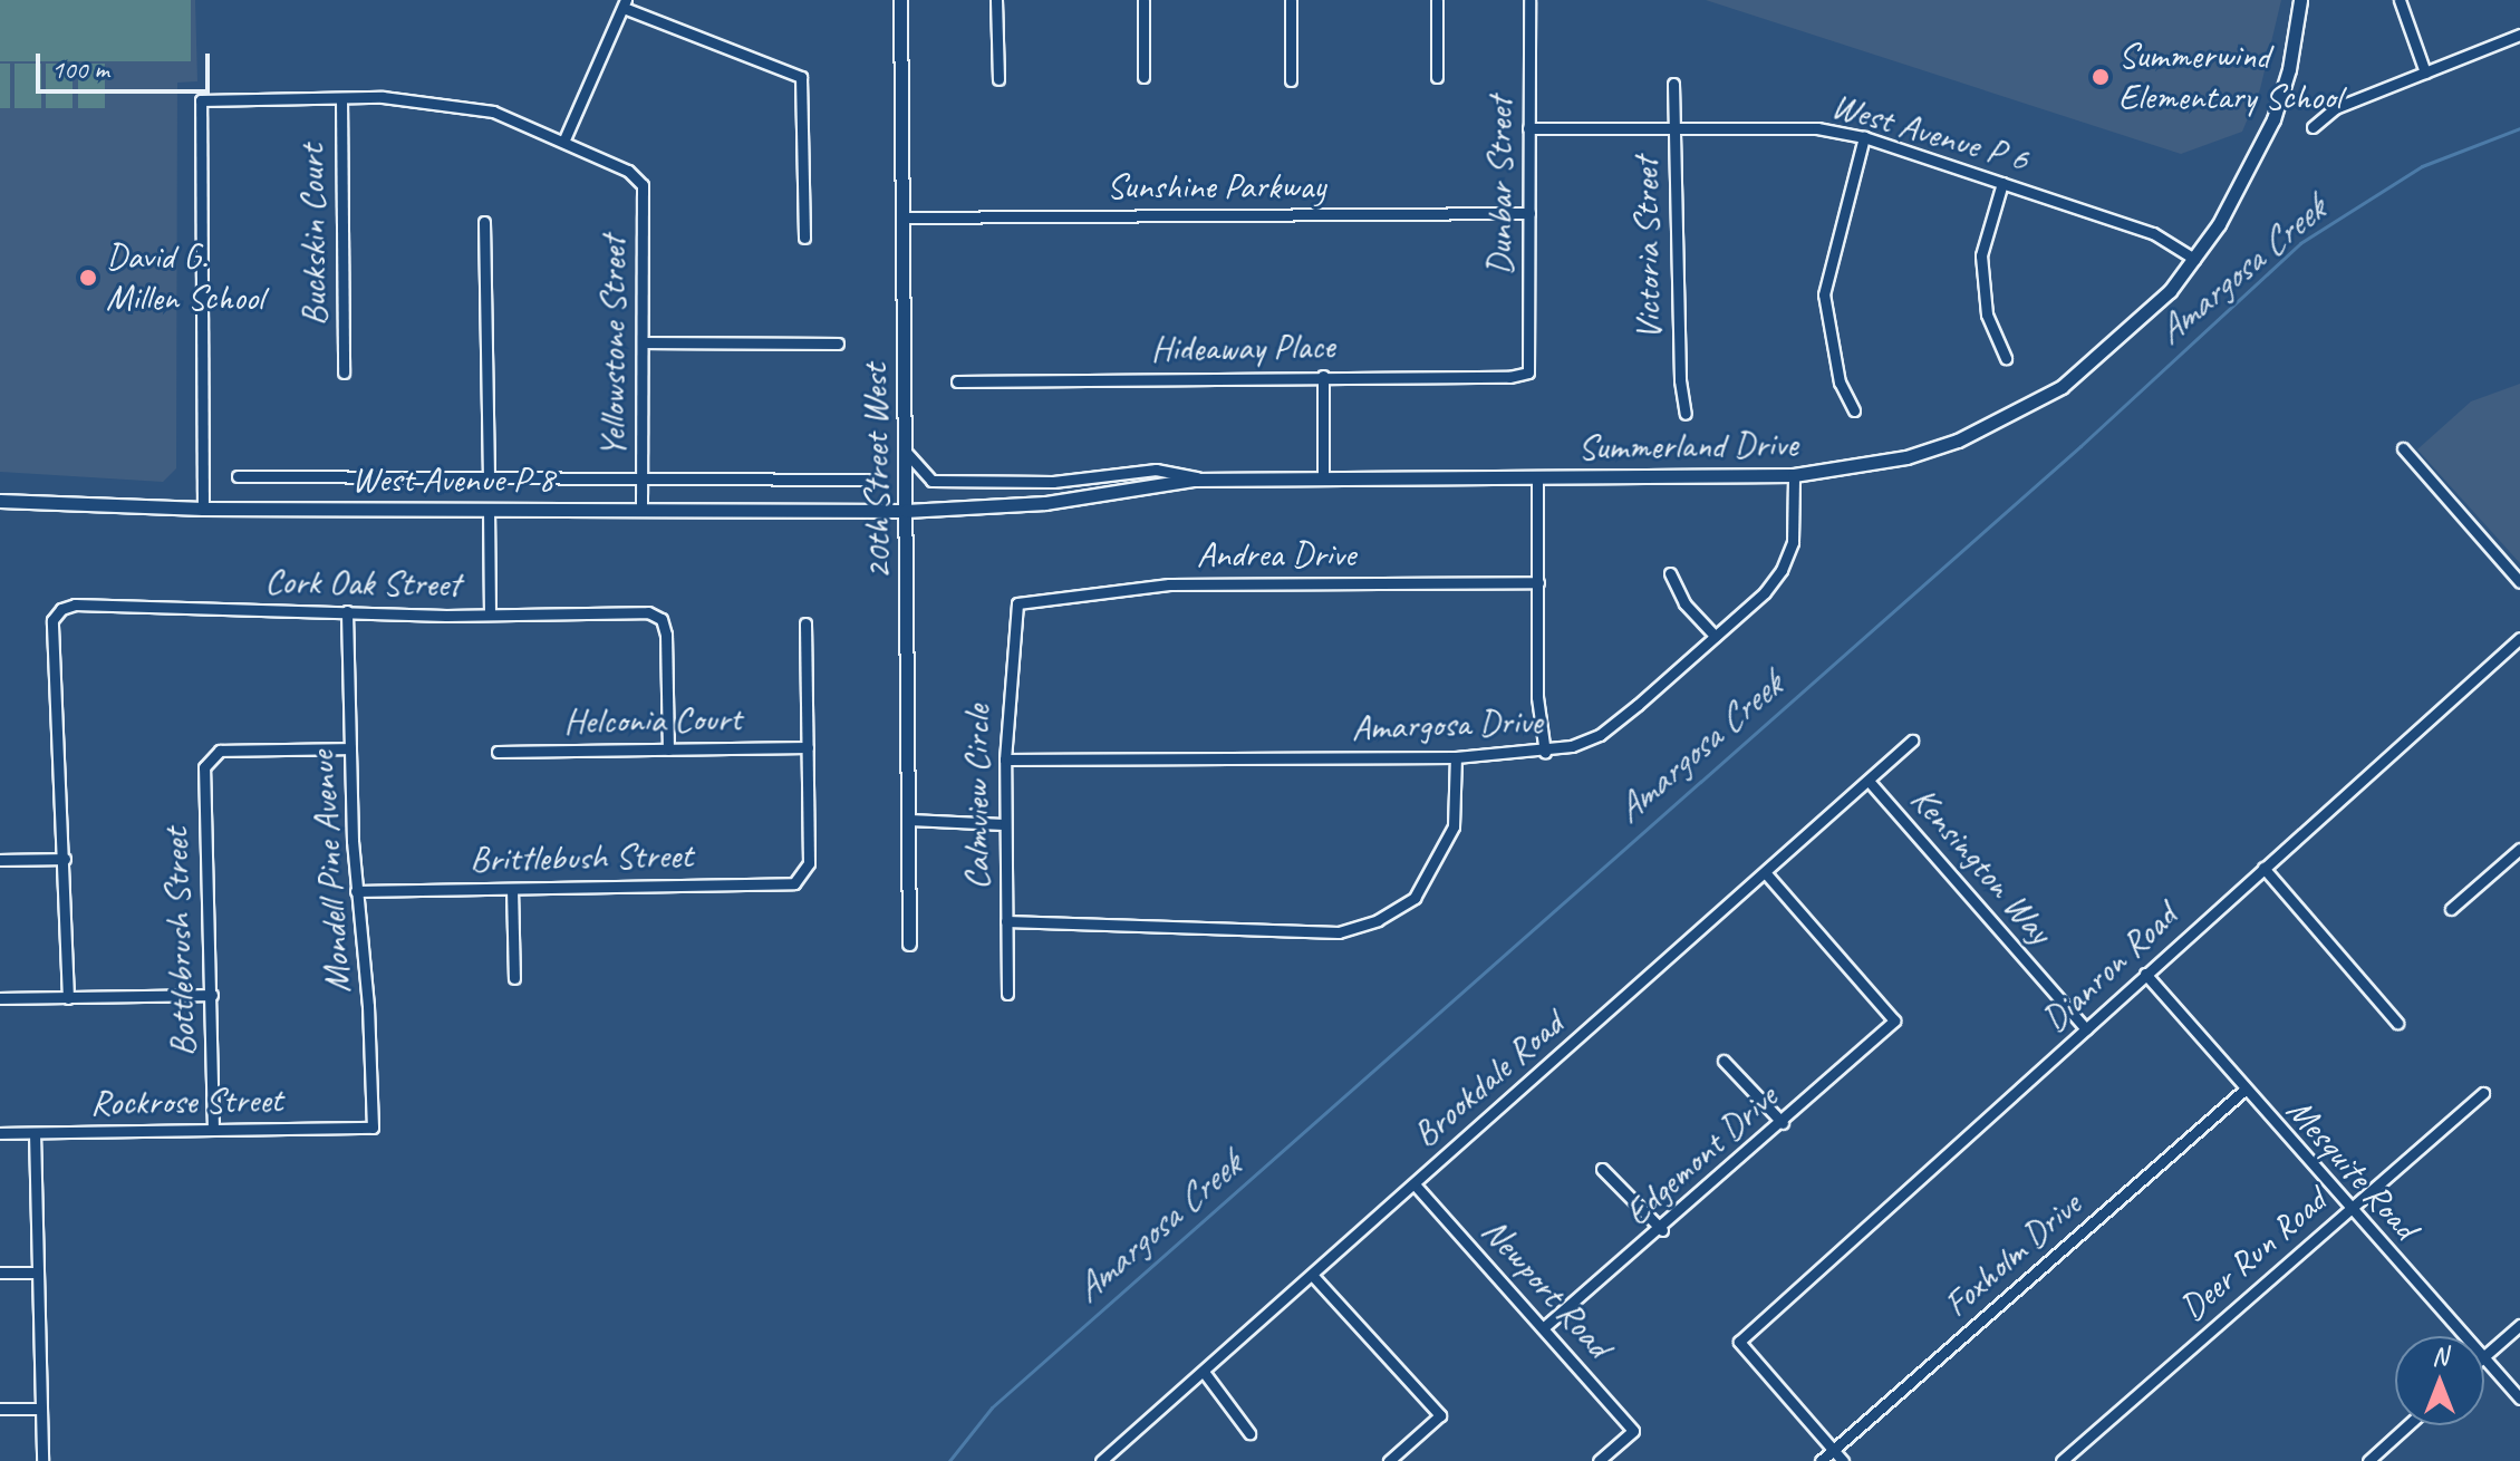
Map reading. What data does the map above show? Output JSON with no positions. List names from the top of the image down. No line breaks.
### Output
{"streets":{"street":["West Avenue P 6","Sunshine Parkway","Dunbar Street","Buckskin Court","Victoria Street","Yellowstone Street","Hideaway Place","Summerland Drive","20th Street West","West Avenue P 8","Andrea Drive","Cork Oak Street","Helconia Court","Amargosa Drive","Calmview Circle","Brittlebush Street","Kensington Way","Mondell Pine Avenue","Bottlebrush Street","Dianron Road","Brookdale Road","Rockrose Street","Edgemont Drive","Mesquite Road","Foxholm Drive","Deer Run Road","Newport Road"]},"crossings":[["West Avenue P 6","Dunbar Street"],["West Avenue P 6","Victoria Street"],["West Avenue P 6","Summerland Drive"],["Sunshine Parkway","Dunbar Street"],["Sunshine Parkway","20th Street West"],["Dunbar Street","Hideaway Place"],["Yellowstone Street","West Avenue P 8"],["Summerland Drive","20th Street West"],["Summerland Drive","West Avenue P 8"],["Summerland Drive","Amargosa Drive"],["20th Street West","West Avenue P 8"],["Andrea Drive","Calmview Circle"],["Cork Oak Street","Helconia Court"],["Cork Oak Street","Mondell Pine Avenue"],["Helconia Court","Brittlebush Street"],["Amargosa Drive","Calmview Circle"],["Brittlebush Street","Mondell Pine Avenue"],["Kensington Way","Dianron Road"],["Kensington Way","Brookdale Road"],["Mondell Pine Avenue","Bottlebrush Street"],["Mondell Pine Avenue","Rockrose Street"],["Bottlebrush Street","Rockrose Street"],["Dianron Road","Mesquite Road"],["Dianron Road","Foxholm Drive"],["Brookdale Road","Edgemont Drive"],["Brookdale Road","Newport Road"],["Edgemont Drive","Newport Road"],["Mesquite Road","Foxholm Drive"],["Mesquite Road","Deer Run Road"]],"water":["Amargosa Creek"],"places":["Summerwind Elementary School","David G. Millen School"],"scale_bar":"100 m","north":"top"}
